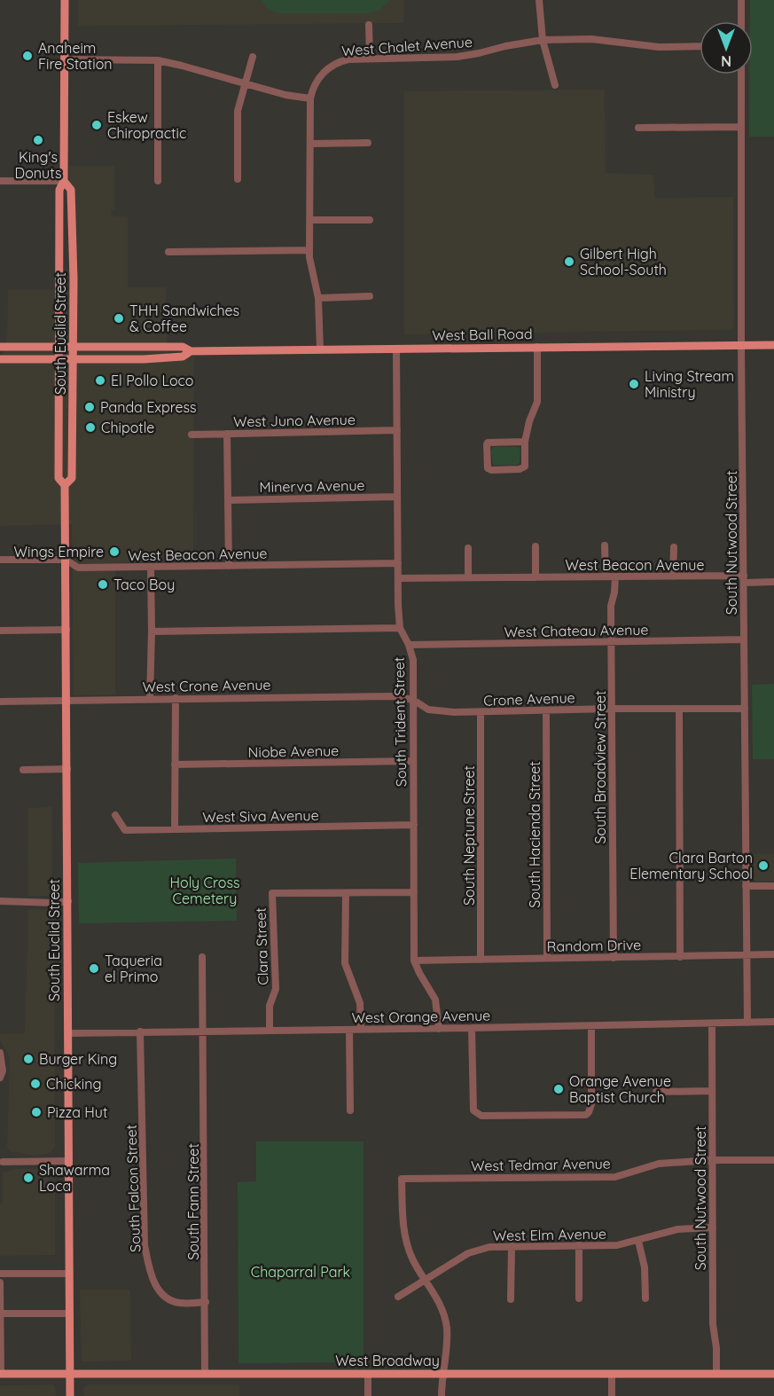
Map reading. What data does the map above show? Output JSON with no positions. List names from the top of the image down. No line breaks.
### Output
{"streets":{"main road":["South Euclid Street","West Ball Road","West Broadway"],"street":["West Chalet Avenue","West Juno Avenue","Minerva Avenue","South Nutwood Street","West Beacon Avenue","West Chateau Avenue","West Crone Avenue","Crone Avenue","South Trident Street","Niobe Avenue","South Broadview Street","West Siva Avenue","South Hacienda Street","South Neptune Street","Random Drive","Clara Street","West Orange Avenue","West Tedmar Avenue","South Falcon Street","South Fann Street","West Elm Avenue"]},"crossings":[["South Euclid Street","West Ball Road"],["South Euclid Street","West Beacon Avenue"],["South Euclid Street","West Crone Avenue"],["South Euclid Street","West Orange Avenue"],["South Euclid Street","West Broadway"],["West Ball Road","South Nutwood Street"],["West Ball Road","South Trident Street"],["West Juno Avenue","South Trident Street"],["Minerva Avenue","South Trident Street"],["South Nutwood Street","West Beacon Avenue"],["South Nutwood Street","West Chateau Avenue"],["South Nutwood Street","Crone Avenue"],["South Nutwood Street","Random Drive"],["South Nutwood Street","West Orange Avenue"],["South Nutwood Street","West Tedmar Avenue"],["South Nutwood Street","West Elm Avenue"],["South Nutwood Street","West Broadway"],["West Beacon Avenue","South Trident Street"],["West Beacon Avenue","South Broadview Street"],["West Chateau Avenue","South Trident Street"],["West Chateau Avenue","South Broadview Street"],["West Crone Avenue","Crone Avenue"],["West Crone Avenue","South Trident Street"],["Crone Avenue","South Trident Street"],["Crone Avenue","South Broadview Street"],["Crone Avenue","South Hacienda Street"],["Crone Avenue","South Neptune Street"],["South Trident Street","Niobe Avenue"],["South Trident Street","West Siva Avenue"],["South Trident Street","Random Drive"],["South Trident Street","West Orange Avenue"],["South Broadview Street","Random Drive"],["South Hacienda Street","Random Drive"],["South Neptune Street","Random Drive"],["Clara Street","West Orange Avenue"],["West Orange Avenue","South Falcon Street"],["West Orange Avenue","South Fann Street"],["West Tedmar Avenue","West Elm Avenue"],["South Falcon Street","South Fann Street"],["South Fann Street","West Broadway"]],"parks":["Holy Cross Cemetery","Chaparral Park"],"places":["Anaheim Fire Station","Eskew Chiropractic","King's Donuts","Gilbert High School-South","THH Sandwiches & Coffee","El Pollo Loco","Living Stream Ministry","Panda Express","Chipotle","Wings Empire","Taco Boy","Clara Barton Elementary School","Taqueria el Primo","Burger King","Chicking","Orange Avenue Baptist Church","Pizza Hut","Shawarma Loca"],"north":"bottom"}
